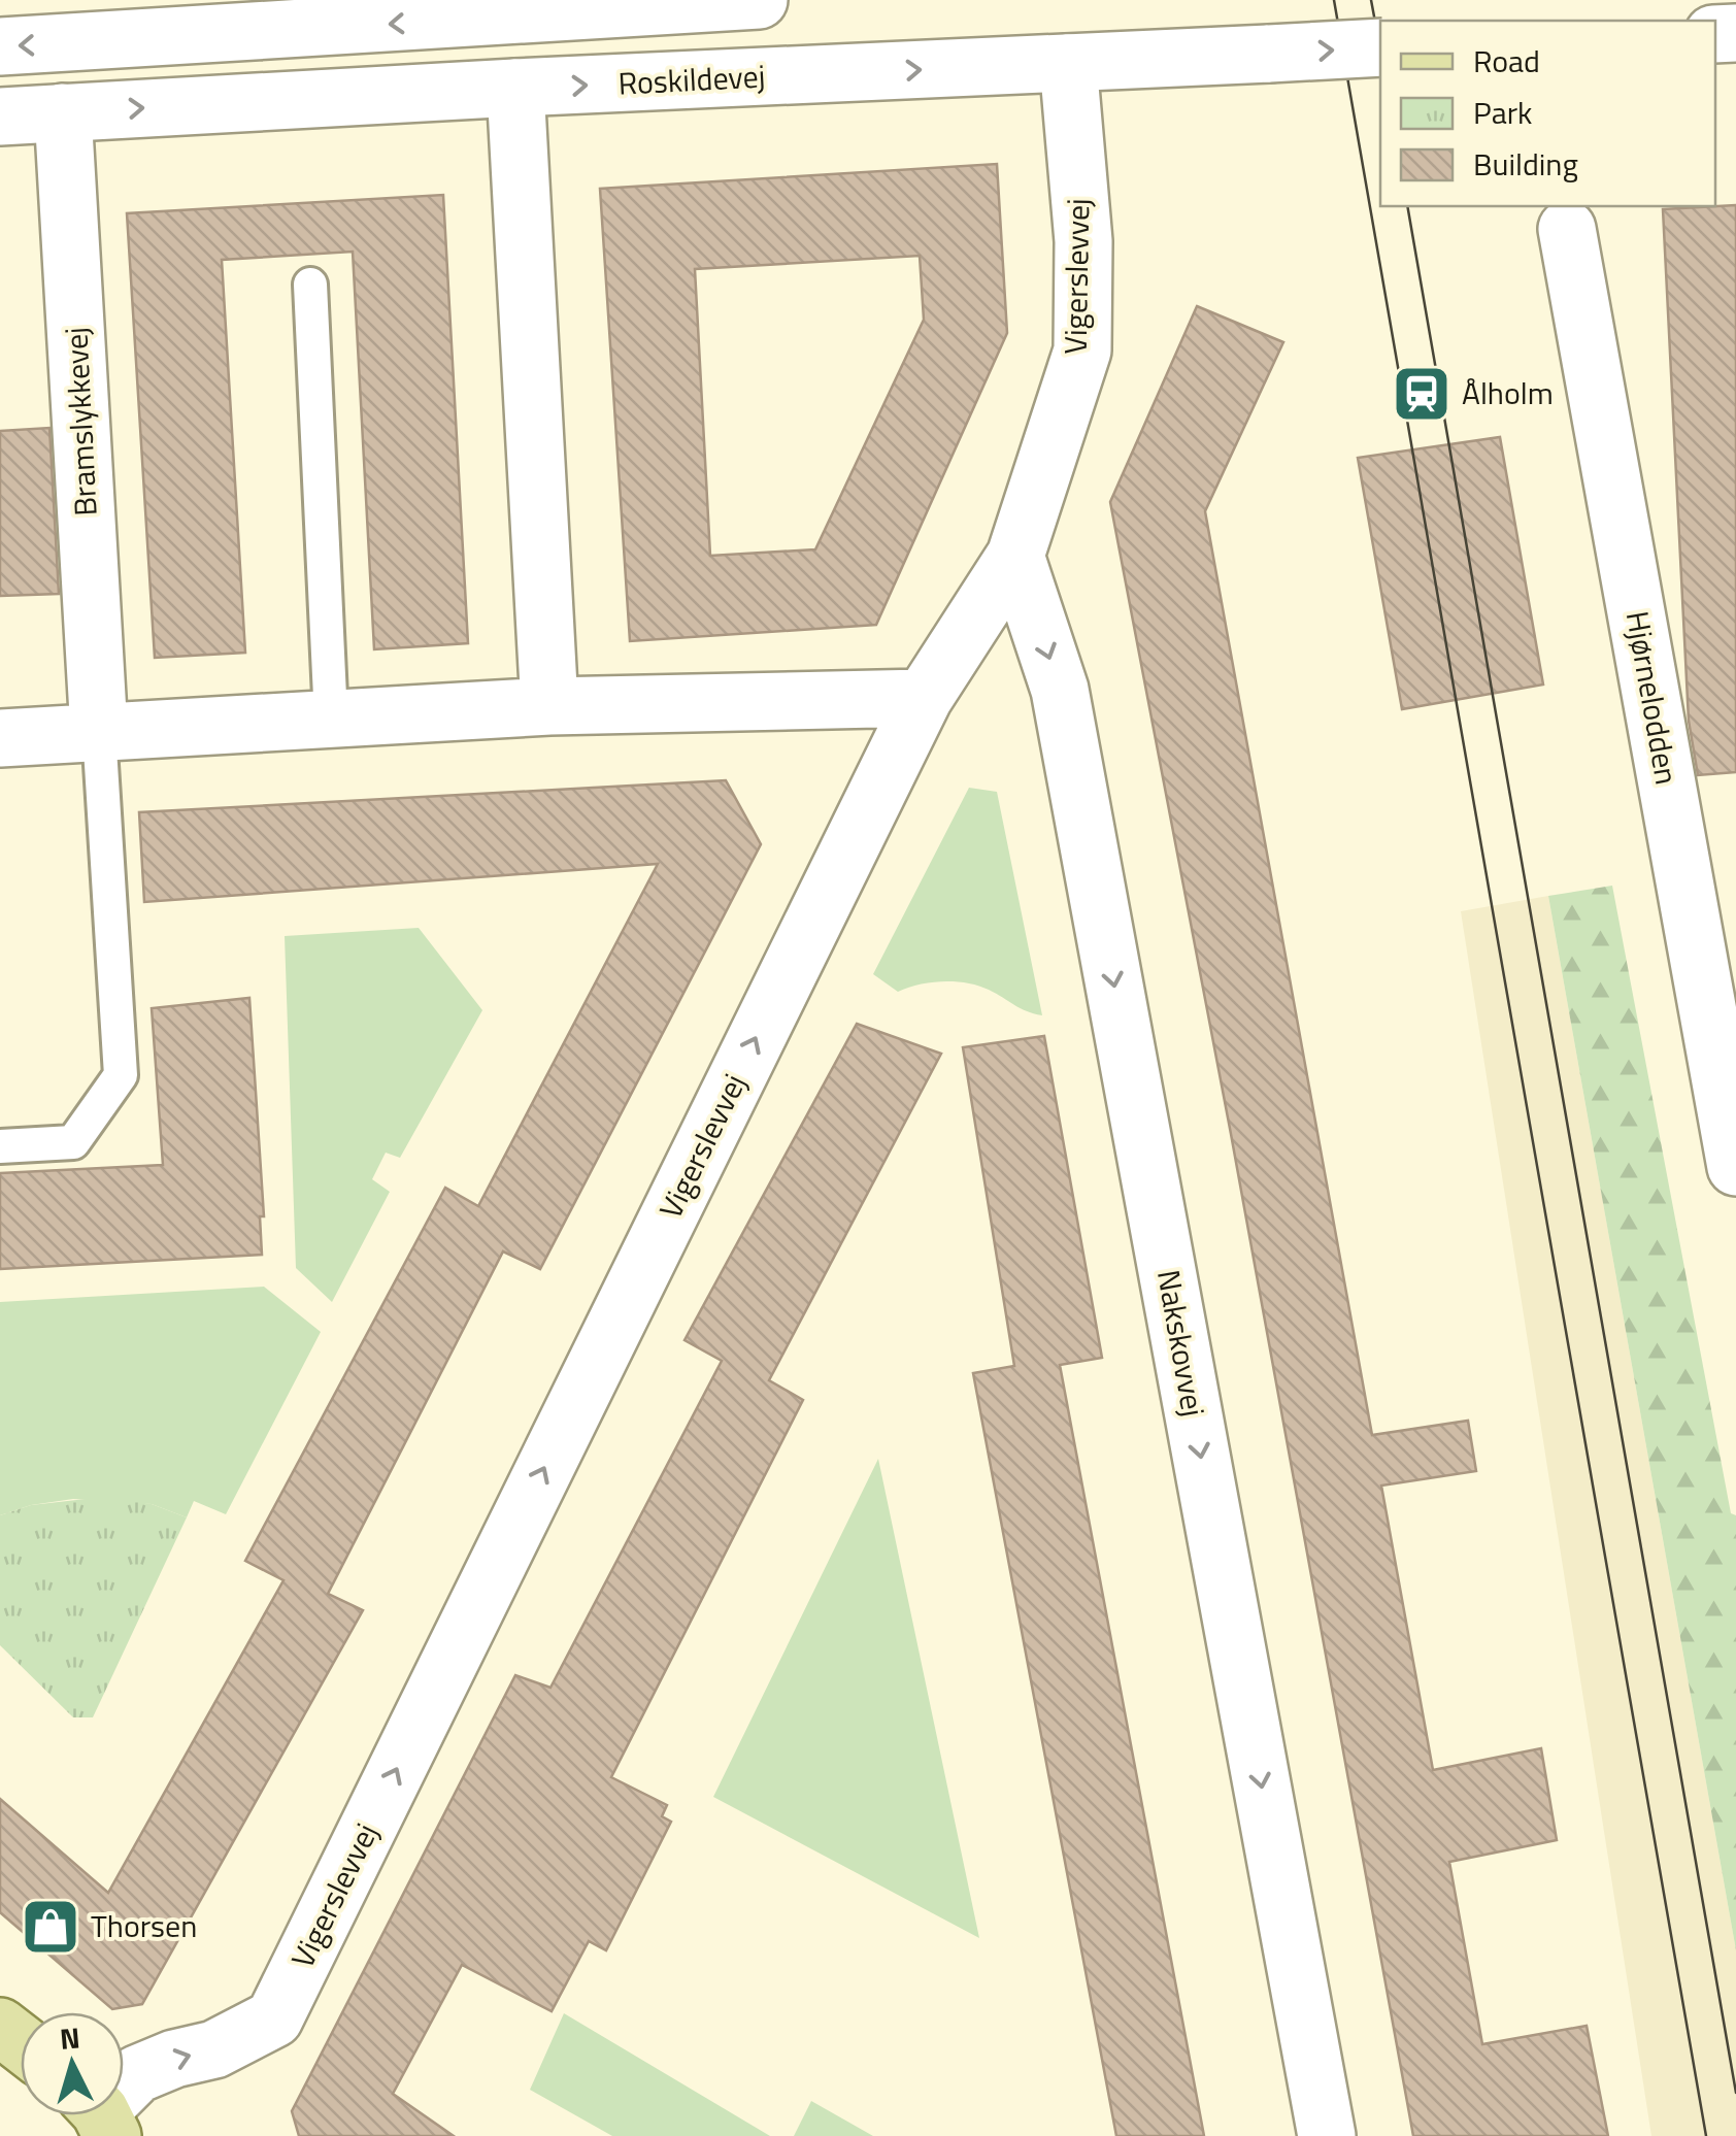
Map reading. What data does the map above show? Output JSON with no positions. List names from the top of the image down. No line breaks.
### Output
{"streets":{"street":["Roskildevej","Vigerslevvej","Bramslykkevej","Hjørnelodden","Nakskovvej"]},"crossings":[["Roskildevej","Vigerslevvej"],["Roskildevej","Bramslykkevej"],["Vigerslevvej","Nakskovvej"]],"one_way":["Vigerslevvej","Nakskovvej"],"places":{"station":["Ålholm"],"shop":["Thorsen"]},"legend":["Road","Park","Building"],"north":"top"}
